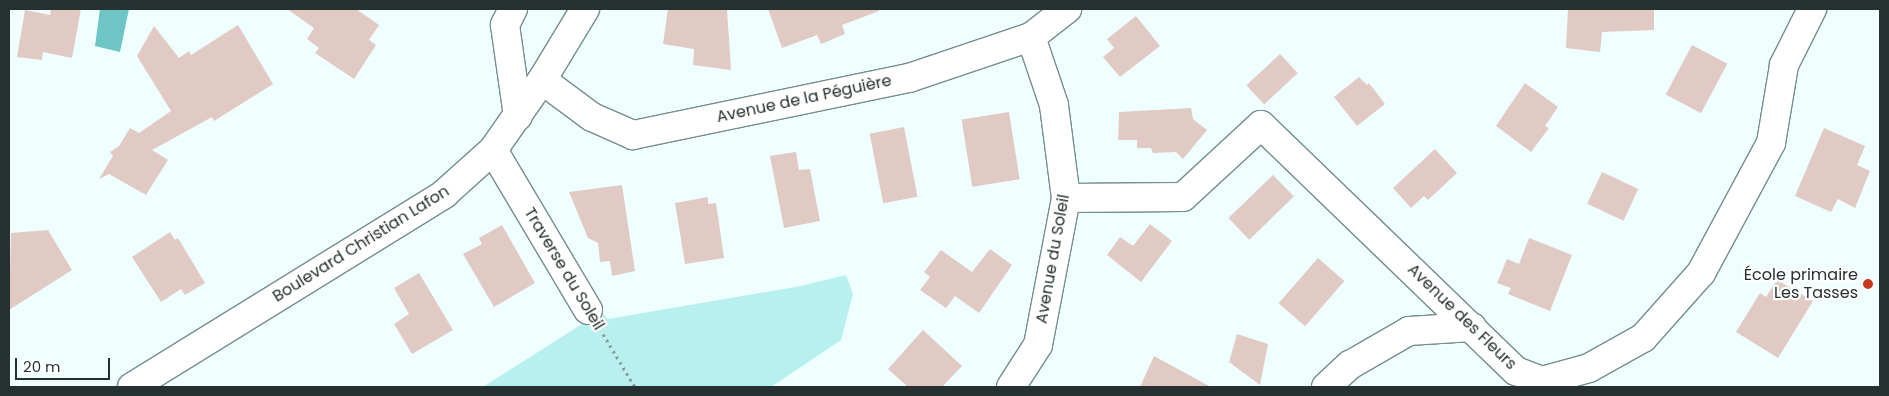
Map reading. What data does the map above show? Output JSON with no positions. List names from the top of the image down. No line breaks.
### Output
{"streets":{"street":["Avenue de la Péguière","Boulevard Christian Lafon","Avenue du Soleil","Traverse du Soleil","Avenue des Fleurs"]},"crossings":[["Avenue de la Péguière","Boulevard Christian Lafon"],["Avenue de la Péguière","Avenue du Soleil"],["Boulevard Christian Lafon","Traverse du Soleil"],["Avenue du Soleil","Avenue des Fleurs"]],"places":["École primaire Les Tasses"],"scale_bar":"20 m"}
